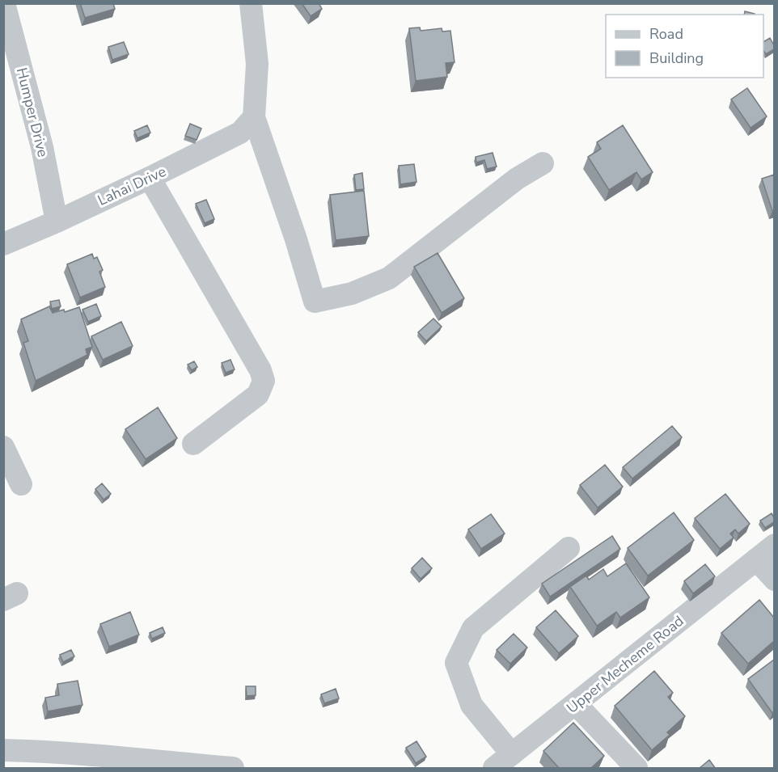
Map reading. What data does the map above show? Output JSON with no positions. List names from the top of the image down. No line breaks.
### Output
{"streets":{"street":["Humper Drive","Lahai Drive","Upper Mecheme Road"]},"crossings":[["Humper Drive","Lahai Drive"]],"legend":["Road","Building"]}
